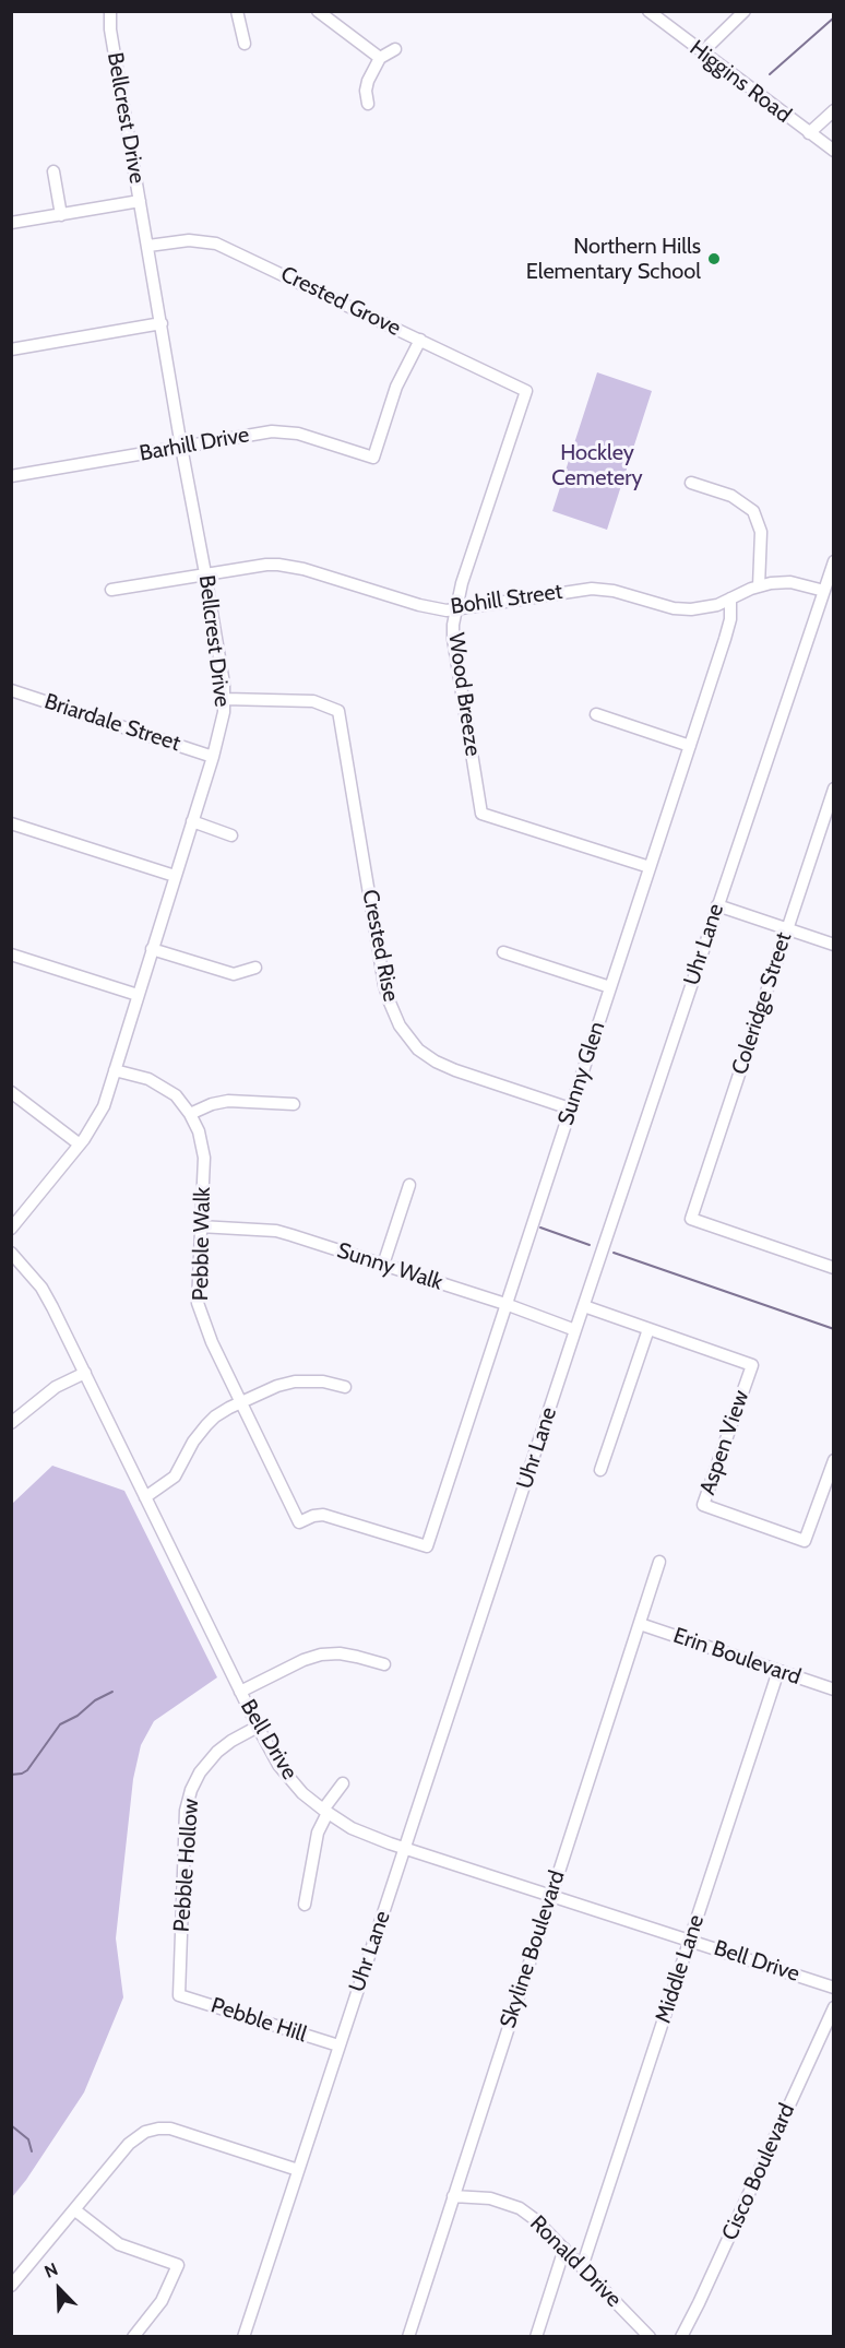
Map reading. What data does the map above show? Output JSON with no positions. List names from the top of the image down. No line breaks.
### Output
{"streets":{"street":["Higgins Road","Bellcrest Drive","Crested Grove","Barhill Drive","Bohill Street","Wood Breeze","Briardale Street","Uhr Lane","Crested Rise","Coleridge Street","Sunny Glen","Pebble Walk","Sunny Walk","Aspen View","Erin Boulevard","Bell Drive","Pebble Hollow","Skyline Boulevard","Middle Lane","Pebble Hill","Cisco Boulevard","Ronald Drive"]},"crossings":[["Bellcrest Drive","Crested Grove"],["Bellcrest Drive","Barhill Drive"],["Bellcrest Drive","Bohill Street"],["Bellcrest Drive","Briardale Street"],["Bellcrest Drive","Crested Rise"],["Bellcrest Drive","Pebble Walk"],["Crested Grove","Barhill Drive"],["Crested Grove","Wood Breeze"],["Bohill Street","Wood Breeze"],["Bohill Street","Uhr Lane"],["Bohill Street","Sunny Glen"],["Wood Breeze","Sunny Glen"],["Uhr Lane","Sunny Walk"],["Uhr Lane","Aspen View"],["Uhr Lane","Bell Drive"],["Uhr Lane","Pebble Hill"],["Crested Rise","Sunny Glen"],["Sunny Glen","Pebble Walk"],["Sunny Glen","Sunny Walk"],["Pebble Walk","Sunny Walk"],["Erin Boulevard","Skyline Boulevard"],["Erin Boulevard","Middle Lane"],["Bell Drive","Pebble Hollow"],["Bell Drive","Skyline Boulevard"],["Bell Drive","Middle Lane"],["Pebble Hollow","Pebble Hill"],["Skyline Boulevard","Ronald Drive"],["Middle Lane","Ronald Drive"]],"parks":["Hockley Cemetery"],"places":["Northern Hills Elementary School"],"north":"top left"}
